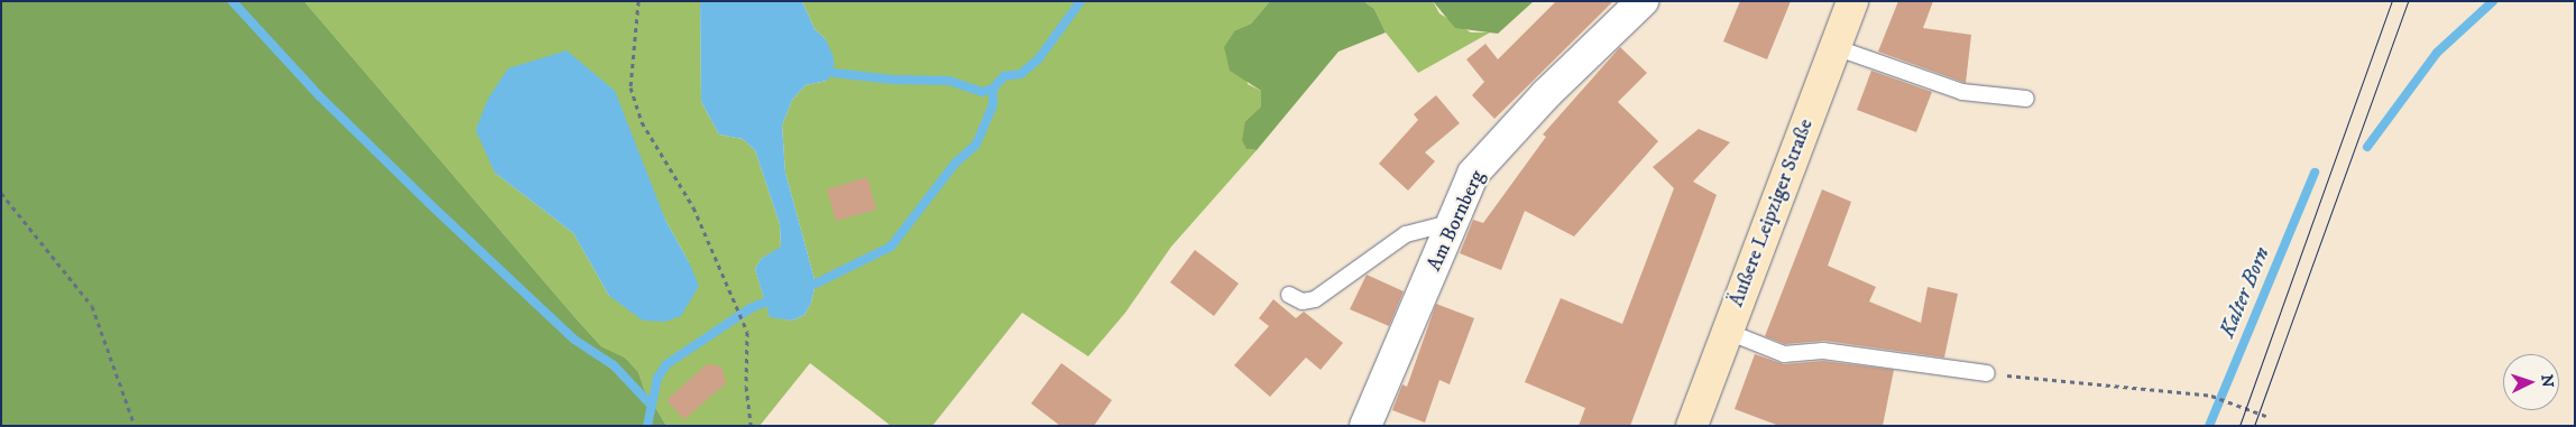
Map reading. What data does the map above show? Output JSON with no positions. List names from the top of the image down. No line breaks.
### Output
{"streets":{"street":["Äußere Leipziger Straße","Am Bornberg"]},"water":["Kalter Born"],"north":"right"}
